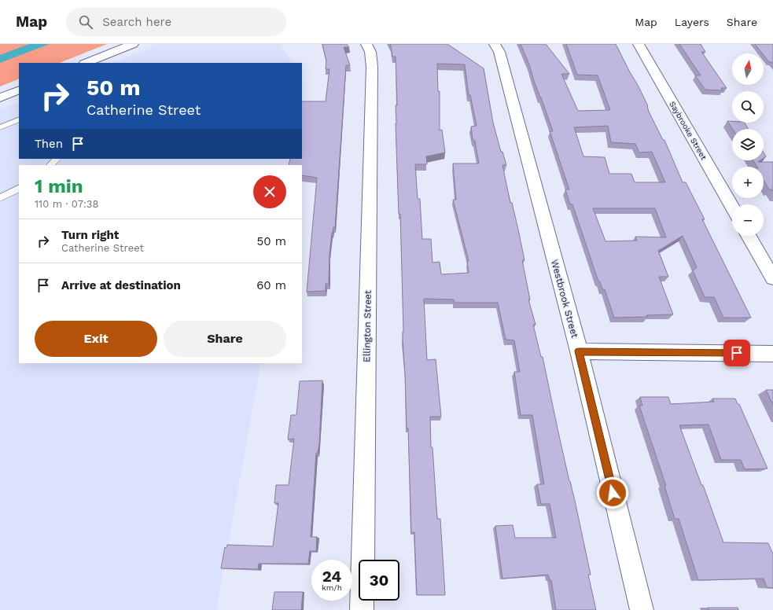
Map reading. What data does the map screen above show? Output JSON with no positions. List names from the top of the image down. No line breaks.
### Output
{"streets":{"street":["Saybrooke Street","Westbrook Street","Ellington Street"]},"north":"top","page":{"header":"Map","search":"Search here","nav":["Map","Layers","Share"],"map_buttons":["+","−"],"turn":["50 m","Catherine Street"],"then":"Then","heading":["1 min","110 m · 07:38"],"list":[{"name":"Turn right","note":"Catherine Street","value":"50 m"},{"name":"Arrive at destination","value":"60 m"}],"buttons":["Exit","Share"],"speed":"24 km/h","limit":"30"}}
